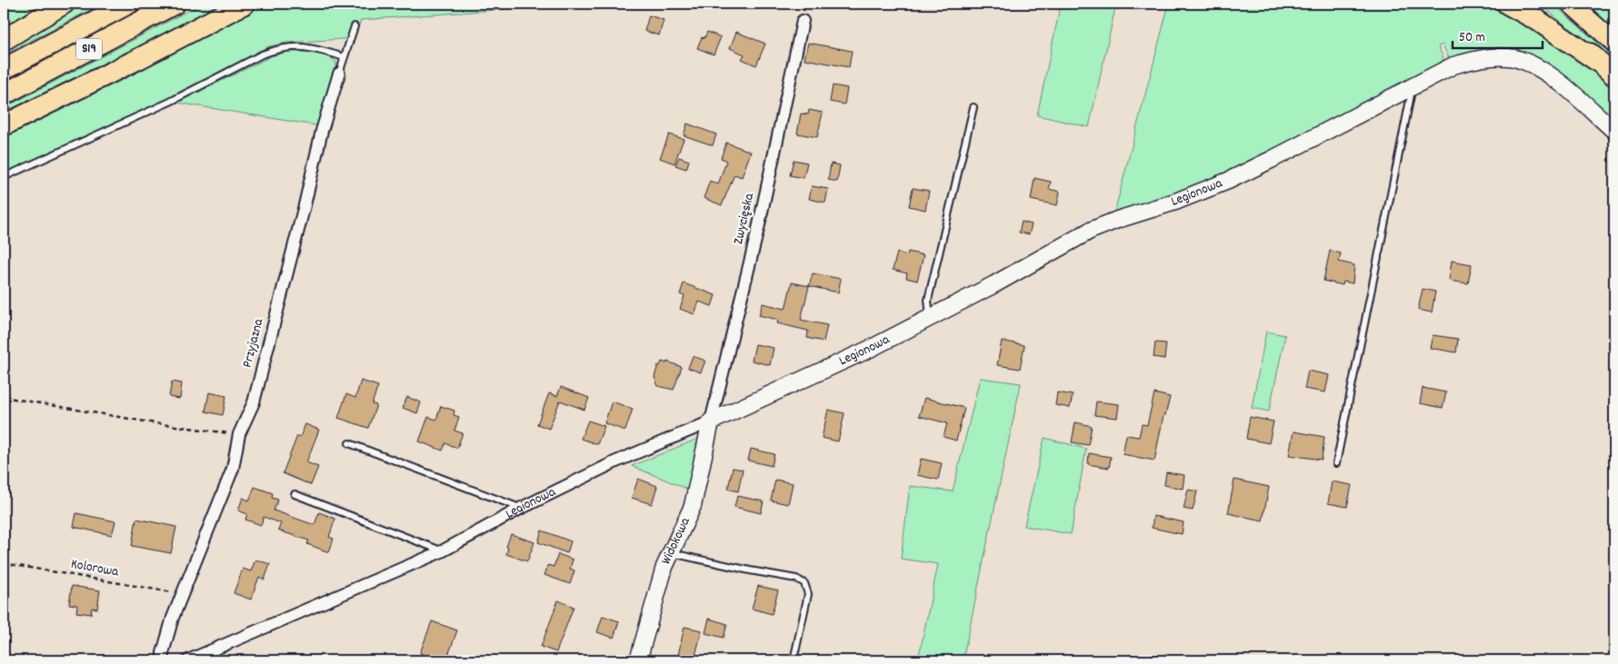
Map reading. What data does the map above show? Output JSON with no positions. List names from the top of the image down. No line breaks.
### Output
{"streets":{"highway":["S19"],"street":["Legionowa","Zwycięska","Przyjazna","Widokowa"],"path":["Kolorowa"]},"crossings":[["Legionowa","Zwycięska"],["Legionowa","Widokowa"],["Zwycięska","Widokowa"],["Przyjazna","Kolorowa"]],"scale_bar":"50 m"}
